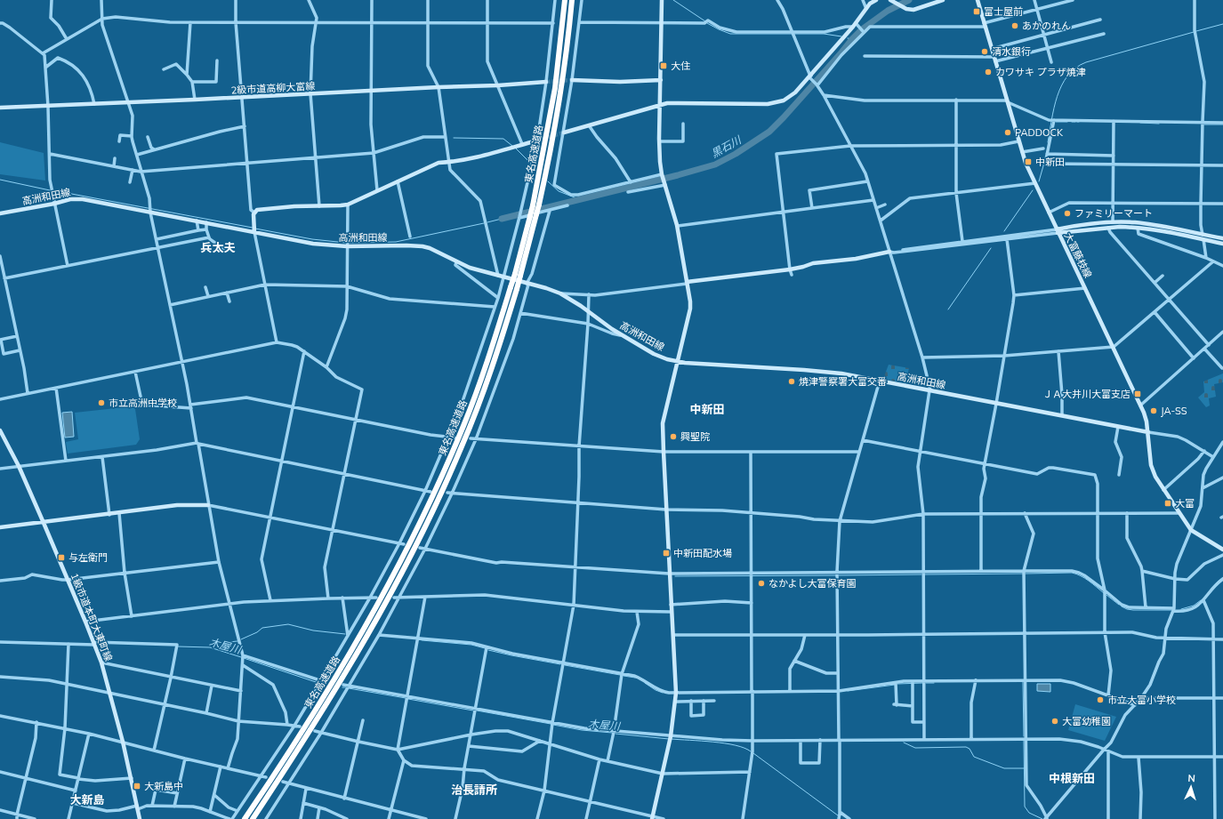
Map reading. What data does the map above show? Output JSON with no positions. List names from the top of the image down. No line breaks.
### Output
{"streets":{"highway":["東名高速道路"],"street":["2級市道高柳大富線","高洲和田線","大富藤枝線","1級市道本町大東町線"]},"crossings":[["高洲和田線","大富藤枝線"]],"districts":["兵太夫","中新田","中根新田","治長請所","大新島"],"water":["黒石川","木屋川"],"places":{"transit":["富士屋前","大住","中新田","ＪＡ大井川大富支店","大富","中新田配水場","与左衛門","大新島中"],"other":["あかのれん","清水銀行","カワサキ プラザ焼津","PADDOCK","ファミリーマート","焼津警察署大富交番","市立高洲中学校","JA-SS","興聖院","なかよし大富保育園","市立大富小学校","大富幼稚園"]},"north":"top"}
